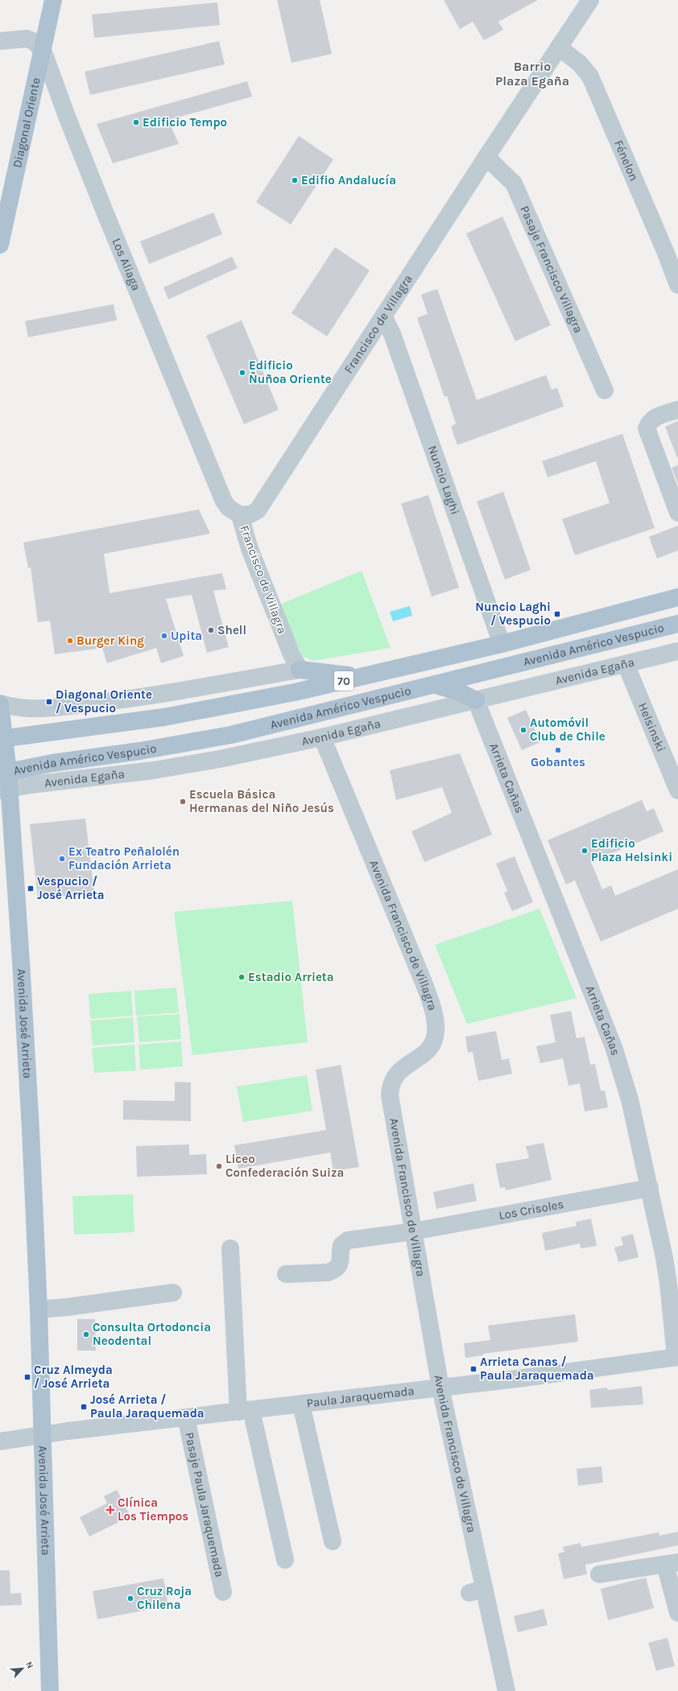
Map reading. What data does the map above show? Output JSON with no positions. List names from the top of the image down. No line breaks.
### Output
{"streets":{"main road":["Diagonal Oriente","Avenida Américo Vespucio","70","Avenida José Arrieta"],"street":["Fénelon","Los Aliaga","Pasaje Francisco Villagra","Francisco de Villagra","Nuncio Laghi","Avenida Egaña","Helsinski","Arrieta Cañas","Avenida Francisco de Villagra","Los Crisoles","Paula Jaraquemada","Pasaje Paula Jaraquemada"]},"crossings":[["Diagonal Oriente","Los Aliaga"],["Fénelon","Francisco de Villagra"],["Los Aliaga","Francisco de Villagra"],["Pasaje Francisco Villagra","Francisco de Villagra"],["Francisco de Villagra","Nuncio Laghi"],["Nuncio Laghi","Avenida Américo Vespucio"],["Avenida Américo Vespucio","Avenida Egaña"],["Avenida Américo Vespucio","Avenida José Arrieta"],["Avenida Egaña","Helsinski"],["Avenida Egaña","Arrieta Cañas"],["Avenida Egaña","Avenida Francisco de Villagra"],["Avenida Egaña","Avenida José Arrieta"],["Arrieta Cañas","Los Crisoles"],["Arrieta Cañas","Paula Jaraquemada"],["Avenida Francisco de Villagra","Los Crisoles"],["Avenida Francisco de Villagra","Paula Jaraquemada"],["Avenida José Arrieta","Paula Jaraquemada"],["Paula Jaraquemada","Pasaje Paula Jaraquemada"]],"districts":["Barrio Plaza Egaña"],"places":{"other":["Edificio Tempo","Edifio Andalucía","Edificio Ñuñoa Oriente","Shell","Upita","Burger King","Automóvil Club de Chile","Gobantes","Escuela Básica Hermanas del Niño Jesús","Edificio Plaza Helsinki","Ex Teatro Peñalolén Fundación Arrieta","Estadio Arrieta","Liceo Confederación Suiza","Consulta Ortodoncia Neodental","Cruz Roja Chilena"],"transit":["Nuncio Laghi / Vespucio","Diagonal Oriente / Vespucio","Vespucio / José Arrieta","Arrieta Canas / Paula Jaraquemada","Cruz Almeyda / José Arrieta","José Arrieta / Paula Jaraquemada"],"health":["Clínica Los Tiempos"]},"north":"top right"}
